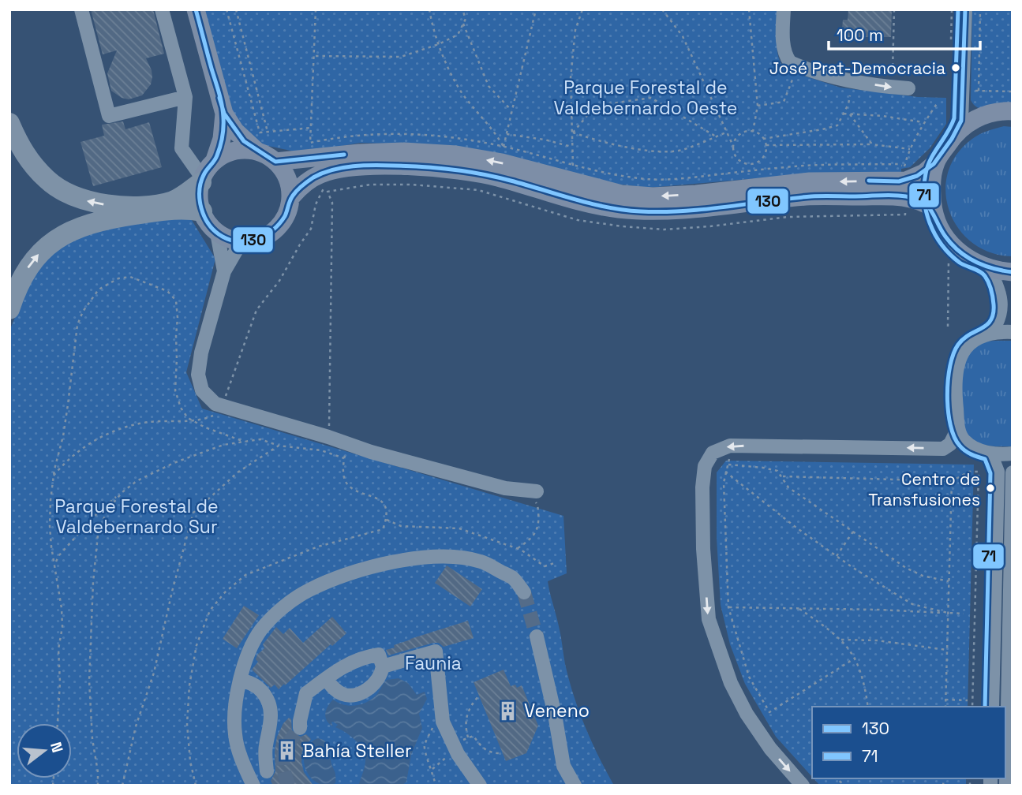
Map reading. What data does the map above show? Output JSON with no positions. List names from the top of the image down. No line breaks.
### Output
{"parks":["Parque Forestal de Valdebernardo Oeste","Parque Forestal de Valdebernardo Sur","Faunia"],"places":{"other":["José Prat-Democracia","Centro de Transfusiones"],"building":["Veneno","Bahía Steller"]},"lines":["transit line 130","transit line 71"],"legend":["130","71"],"scale_bar":"100 m","north":"right"}
